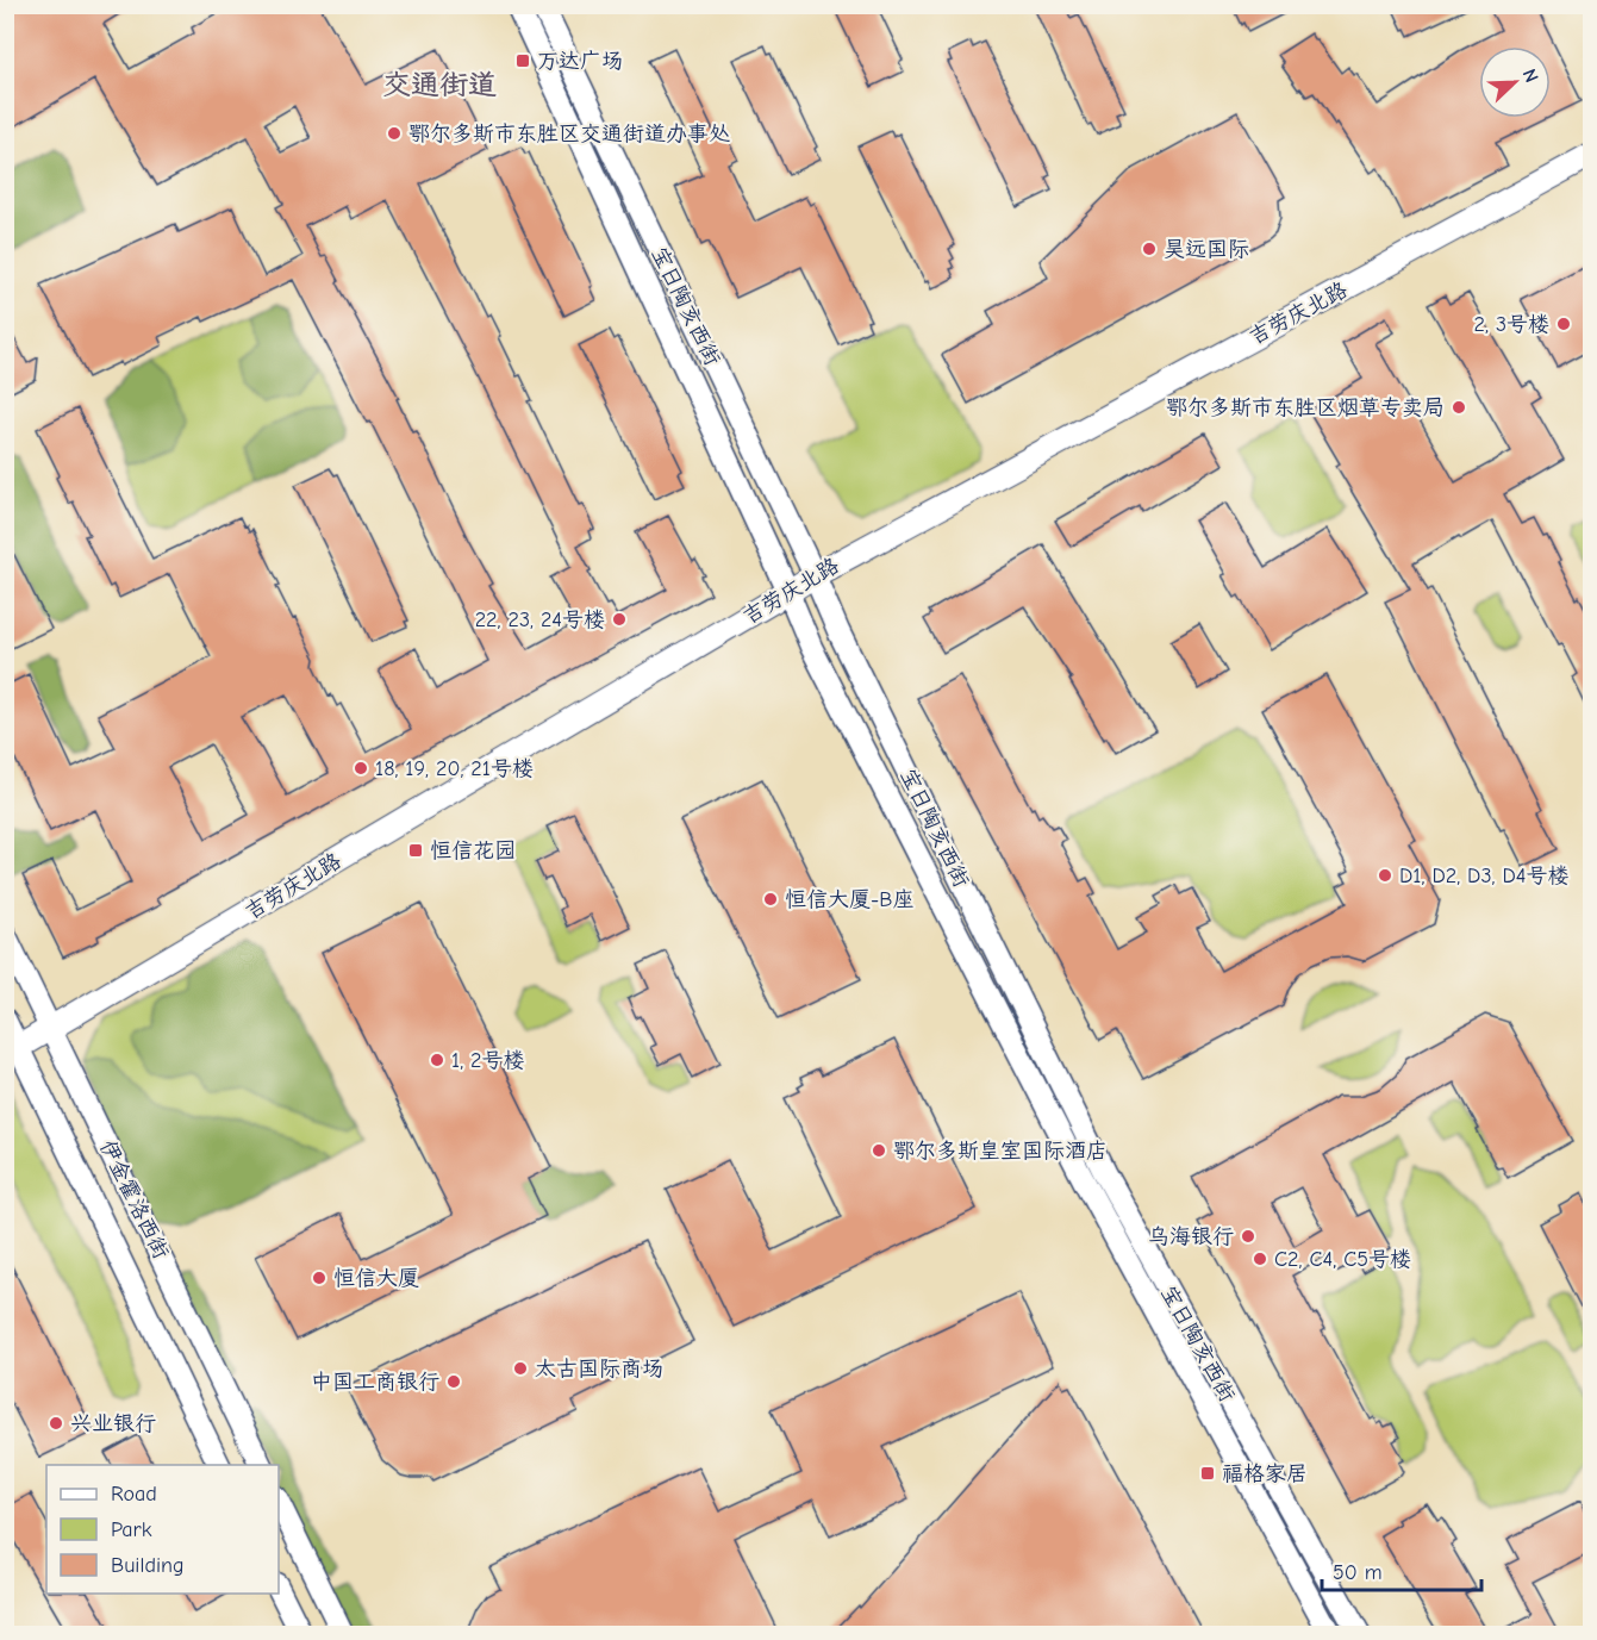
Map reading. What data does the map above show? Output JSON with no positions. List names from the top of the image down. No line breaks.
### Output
{"streets":{"main road":["吉劳庆北路"],"street":["宝日陶亥西街","伊金霍洛西街"]},"crossings":[["宝日陶亥西街","吉劳庆北路"],["吉劳庆北路","伊金霍洛西街"]],"districts":["交通街道"],"places":{"transit":["万达广场","恒信花园","福格家居"],"other":["鄂尔多斯市东胜区交通街道办事处","昊远国际","2, 3号楼","鄂尔多斯市东胜区烟草专卖局","22, 23, 24号楼","18, 19, 20, 21号楼","D1, D2, D3, D4号楼","恒信大厦-B座","1, 2号楼","鄂尔多斯皇室国际酒店","乌海银行","C2, C4, C5号楼","恒信大厦","太古国际商场","中国工商银行","兴业银行"]},"legend":["Road","Park","Building"],"scale_bar":"50 m","north":"top right"}
